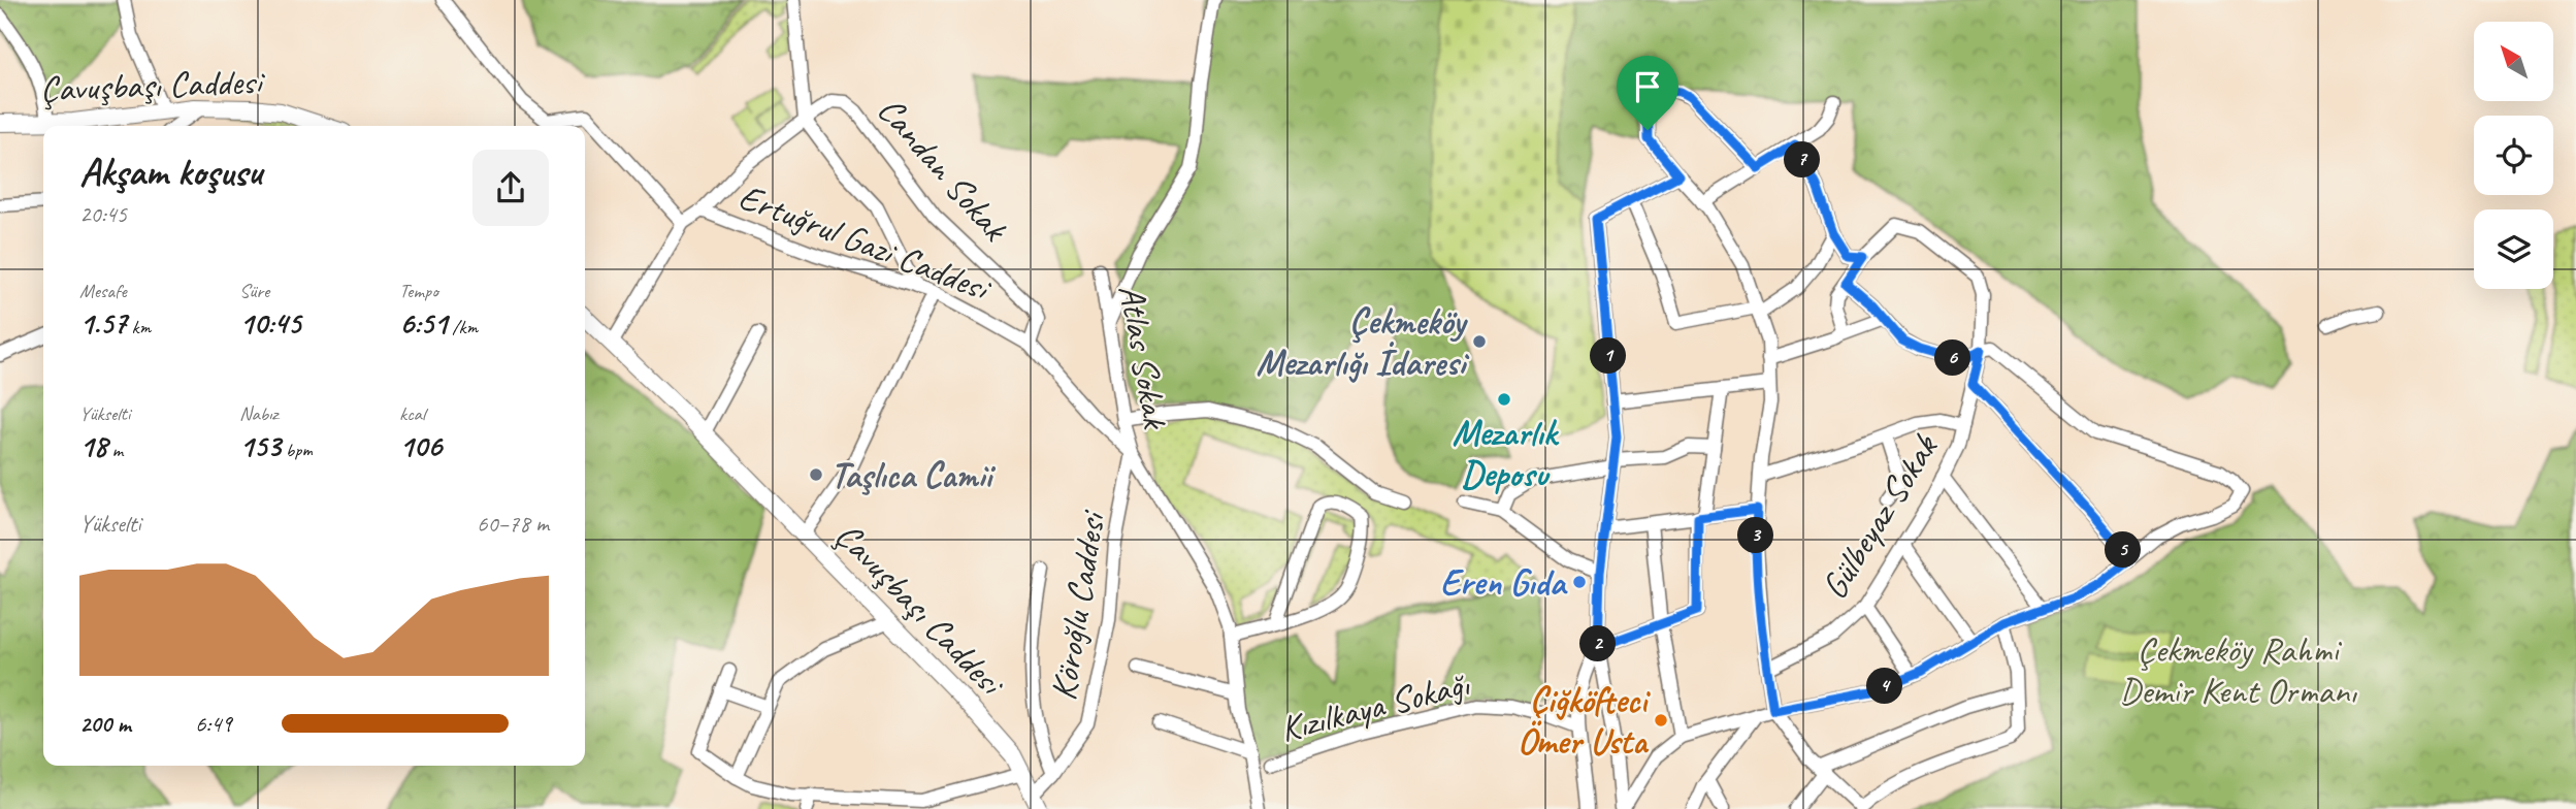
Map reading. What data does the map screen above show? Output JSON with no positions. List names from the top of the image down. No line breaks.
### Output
{"streets":{"main road":["Çavuşbaşı Caddesi"],"street":["Candan Sokak","Ertuğrul Gazi Caddesi","Atlas Sokak","Gülbeyaz Sokak","Köroğlu Caddesi","Kızılkaya Sokağı"]},"crossings":[["Çavuşbaşı Caddesi","Köroğlu Caddesi"],["Candan Sokak","Ertuğrul Gazi Caddesi"],["Ertuğrul Gazi Caddesi","Atlas Sokak"],["Ertuğrul Gazi Caddesi","Köroğlu Caddesi"],["Atlas Sokak","Köroğlu Caddesi"]],"parks":["Çekmeköy Rahmi Demir Kent Ormanı"],"places":["Çekmeköy Mezarlığı İdaresi","Mezarlık Deposu","Taşlıca Camii","Eren Gıda","Çiğköfteci Ömer Usta"],"north":"top left","page":{"heading":["Akşam koşusu","20:45"],"pins":["7","1","6","3","5","2","4"],"stats":[["Mesafe","1.57 km"],["Süre","10:45"],["Tempo","6:51 /km"],["Yükselti","18 m"],["Nabız","153 bpm"],["kcal","106"]],"chart":["Yükselti","60–78 m"],"list":[{"name":"200 m","note":"6:49"}]}}
